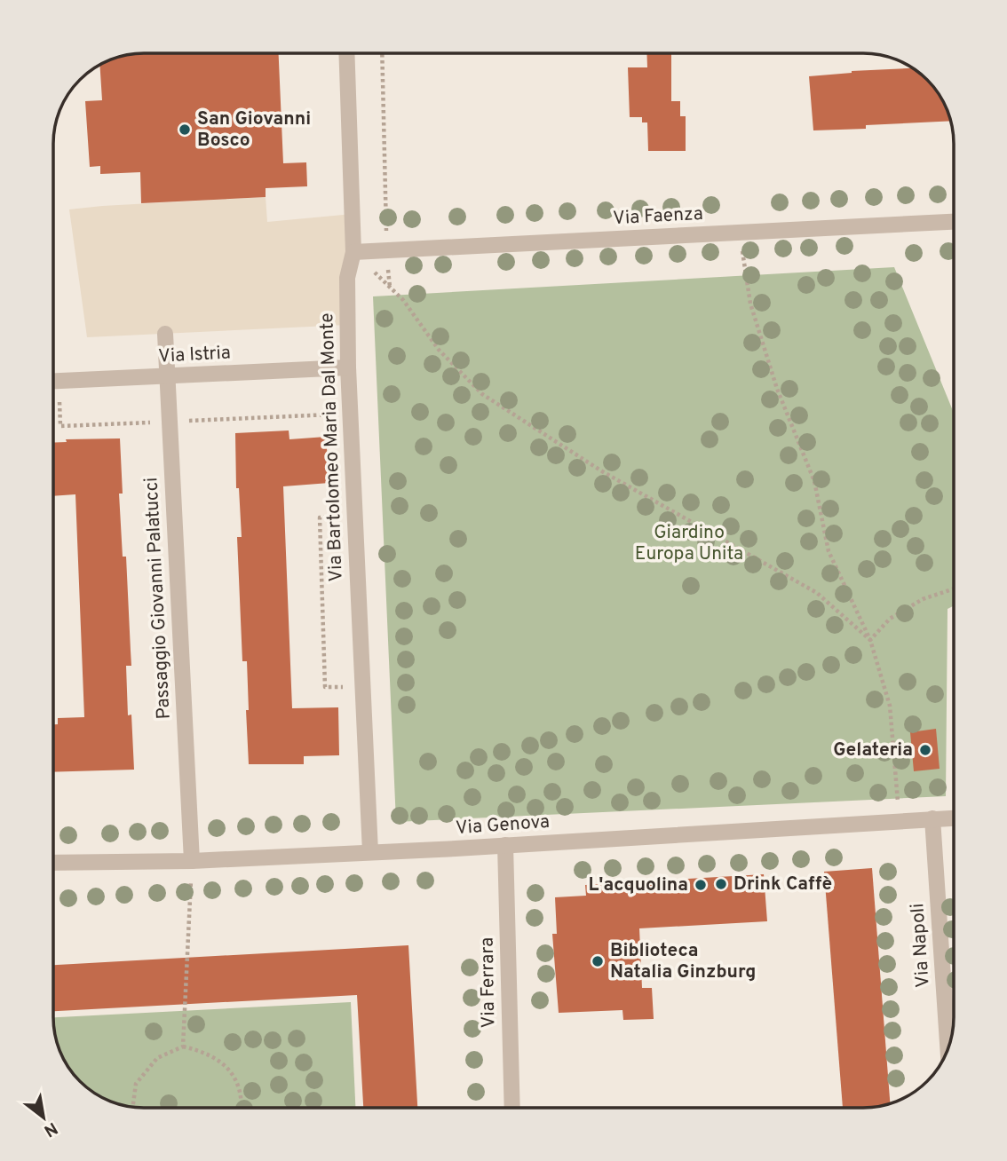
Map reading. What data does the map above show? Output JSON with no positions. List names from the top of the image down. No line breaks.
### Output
{"streets":{"street":["Via Faenza","Via Istria","Via Bartolomeo Maria Dal Monte","Passaggio Giovanni Palatucci","Via Genova","Via Napoli","Via Ferrara"]},"crossings":[["Via Faenza","Via Bartolomeo Maria Dal Monte"],["Via Istria","Via Bartolomeo Maria Dal Monte"],["Via Istria","Passaggio Giovanni Palatucci"],["Via Bartolomeo Maria Dal Monte","Via Genova"],["Passaggio Giovanni Palatucci","Via Genova"],["Via Genova","Via Napoli"],["Via Genova","Via Ferrara"]],"parks":["Giardino Europa Unita"],"places":["San Giovanni Bosco","Gelateria","Drink Caffè","L'acquolina","Biblioteca Natalia Ginzburg"],"north":"bottom right"}
